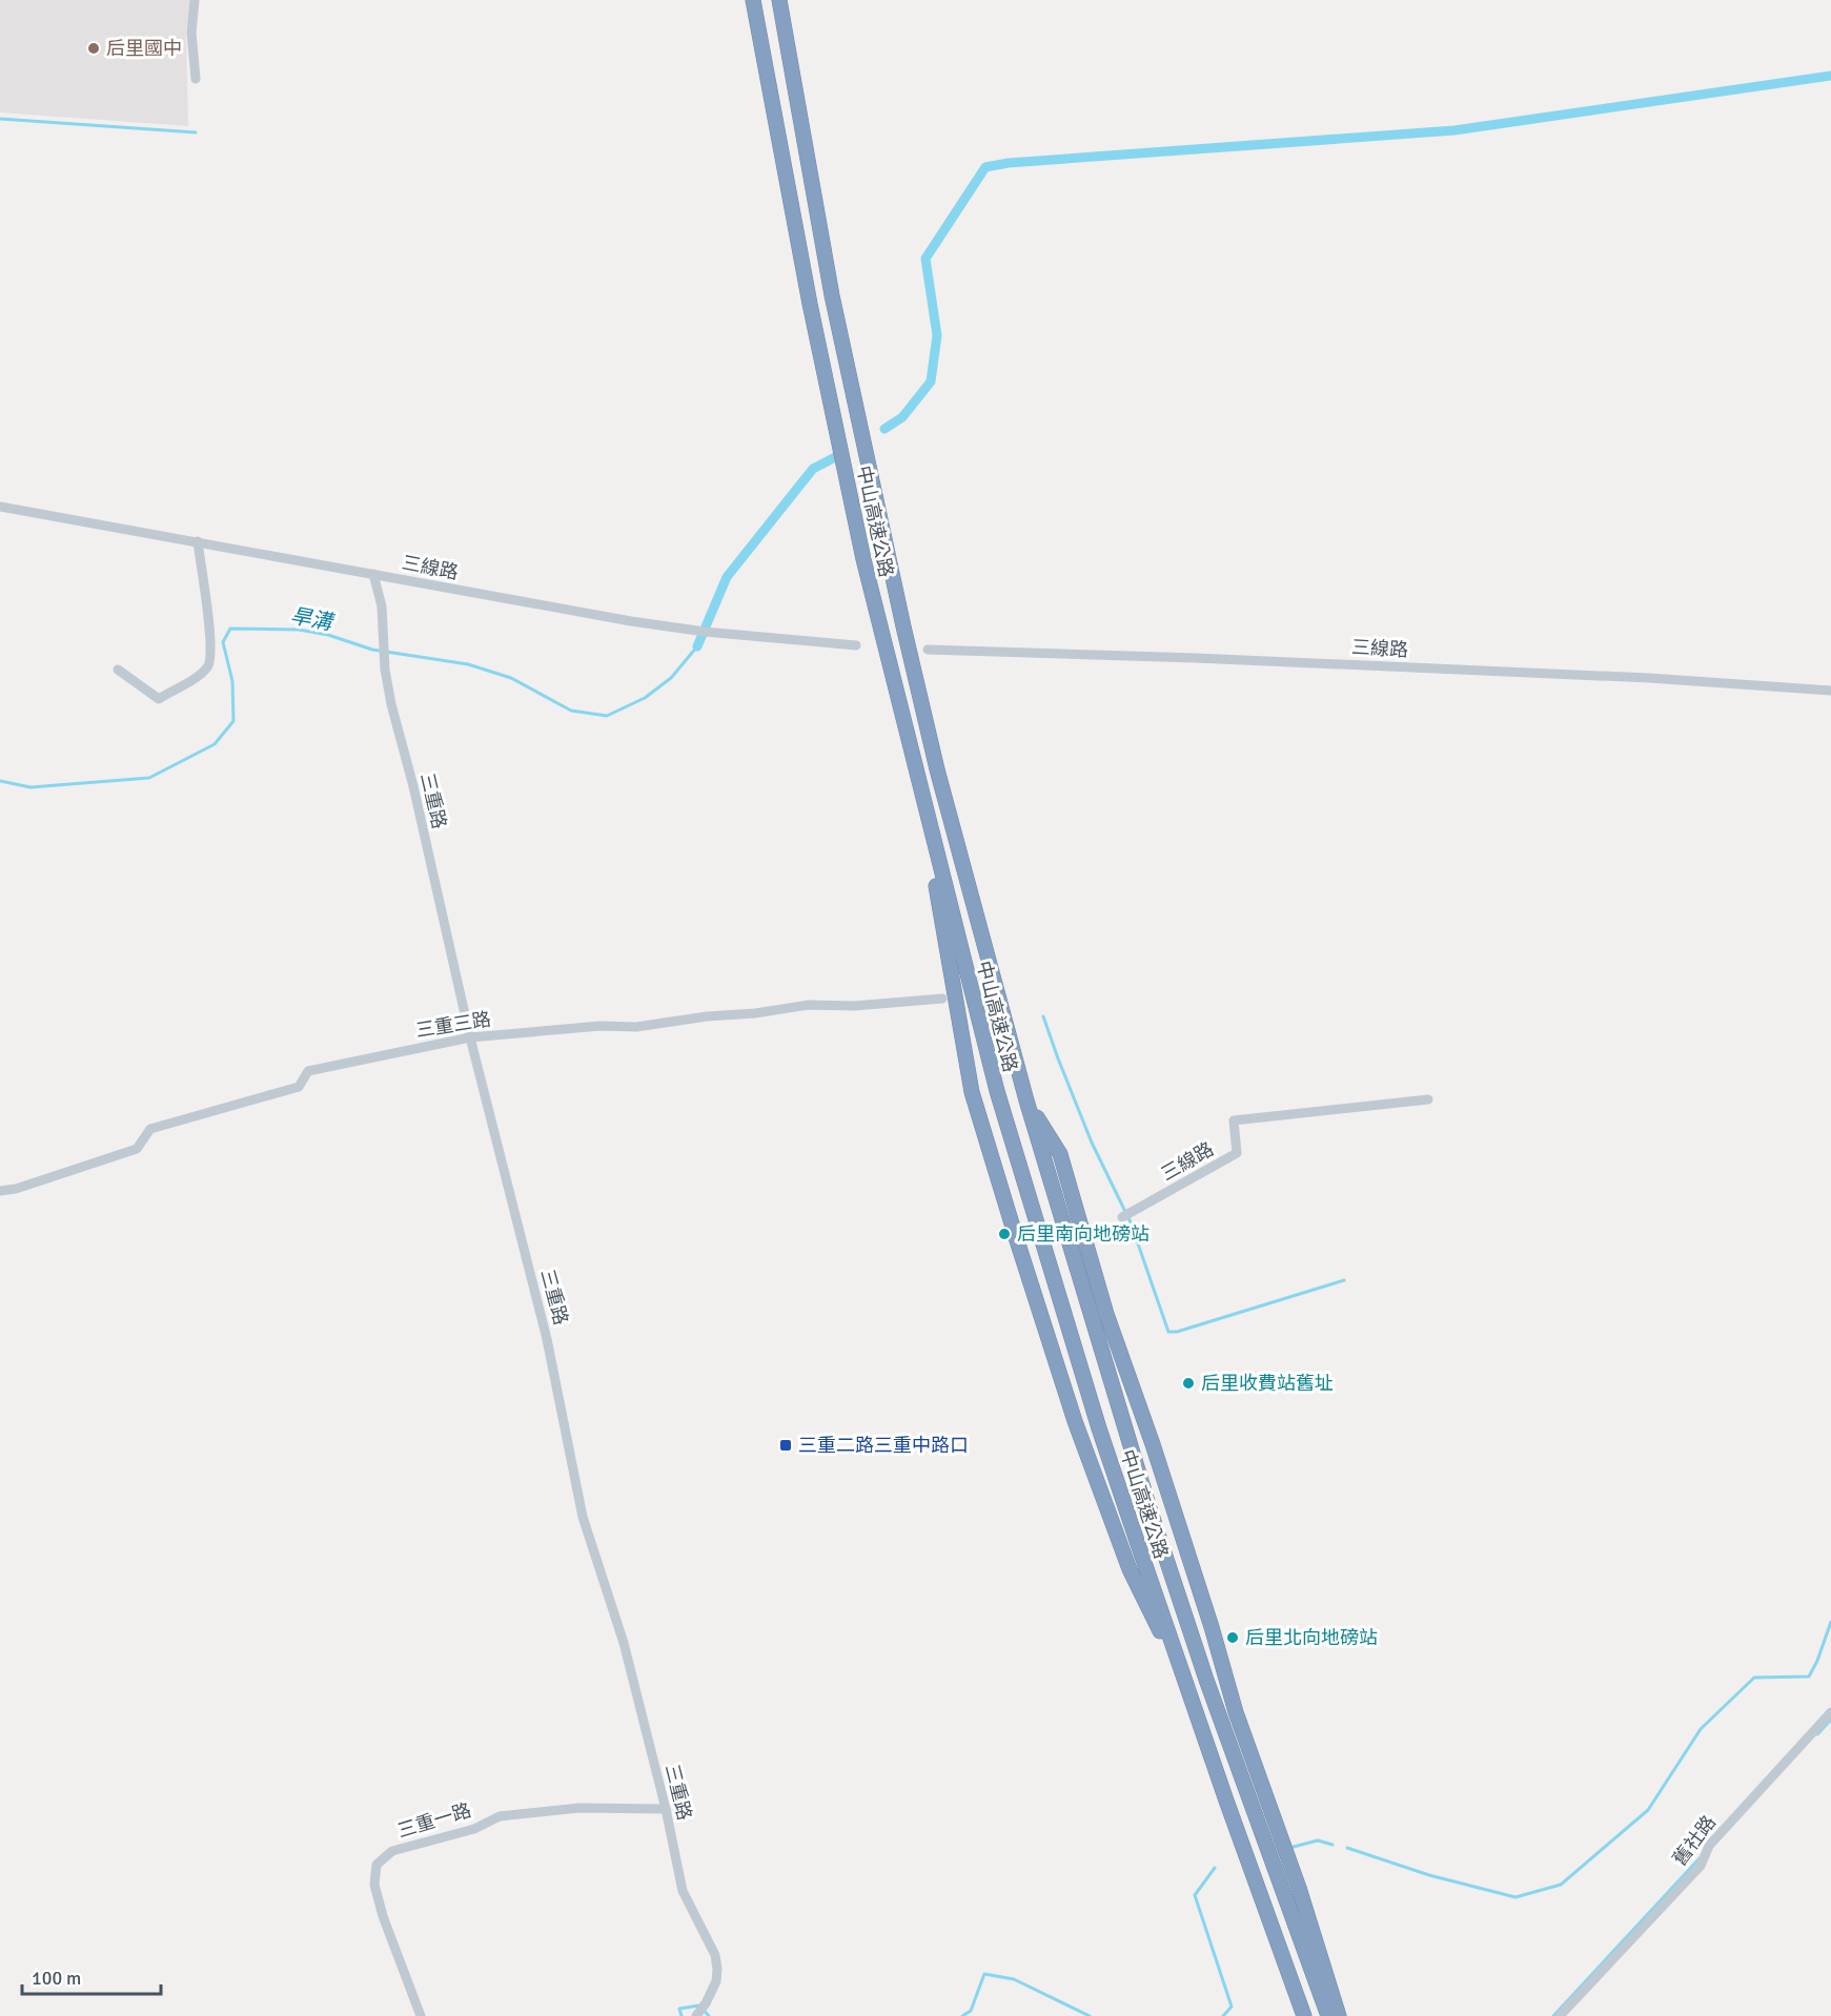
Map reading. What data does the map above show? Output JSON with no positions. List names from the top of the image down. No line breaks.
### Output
{"streets":{"highway":["中山高速公路"],"street":["三線路","三重路","三重三路","三重一路","舊社路"]},"crossings":[["三線路","三重路"],["三重路","三重三路"],["三重路","三重一路"]],"water":["旱溝"],"places":{"other":["后里國中","后里南向地磅站","后里收費站舊址","后里北向地磅站"],"transit":["三重二路三重中路口"]},"scale_bar":"100 m"}
